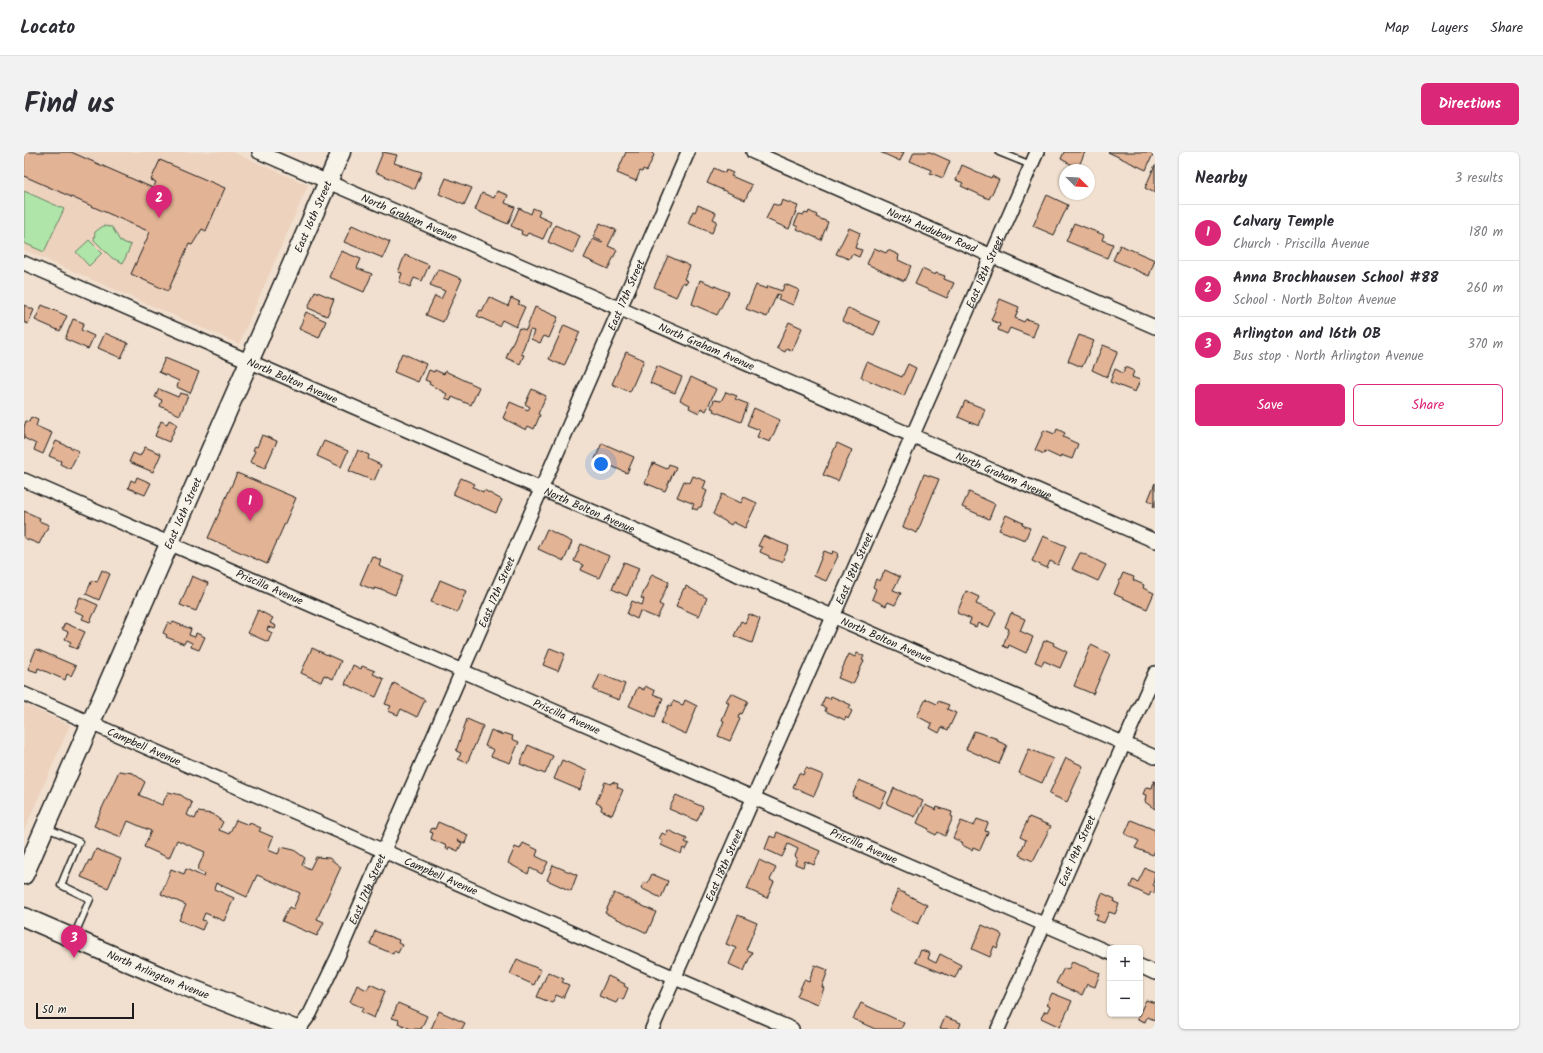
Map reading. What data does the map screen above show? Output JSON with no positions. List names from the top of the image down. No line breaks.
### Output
{"streets":{"main road":["East 16th Street","North Arlington Avenue"],"street":["North Graham Avenue","North Audubon Road","East 18th Street","East 17th Street","North Bolton Avenue","Priscilla Avenue","Campbell Avenue","East 19th Street"]},"crossings":[["East 16th Street","North Graham Avenue"],["East 16th Street","North Bolton Avenue"],["East 16th Street","Priscilla Avenue"],["East 16th Street","Campbell Avenue"],["North Graham Avenue","East 18th Street"],["North Graham Avenue","East 17th Street"],["North Audubon Road","East 18th Street"],["East 18th Street","North Bolton Avenue"],["East 18th Street","Priscilla Avenue"],["East 18th Street","Campbell Avenue"],["East 17th Street","North Bolton Avenue"],["East 17th Street","Priscilla Avenue"],["East 17th Street","Campbell Avenue"],["North Bolton Avenue","East 19th Street"],["Priscilla Avenue","East 19th Street"]],"scale_bar":"50 m","north":"bottom right","page":{"header":"Locato","nav":["Map","Layers","Share"],"title":"Find us","buttons":["Directions",["Save","Share"]],"heading":["Nearby","3 results"],"pins":["2","1","3"],"list":[{"mark":"1","name":"Calvary Temple","note":"Church · Priscilla Avenue","value":"180 m"},{"mark":"2","name":"Anna Brochhausen School #88","note":"School · North Bolton Avenue","value":"260 m"},{"mark":"3","name":"Arlington and 16th OB","note":"Bus stop · North Arlington Avenue","value":"370 m"}],"map_buttons":["+","−"],"scale":"50 m"}}
